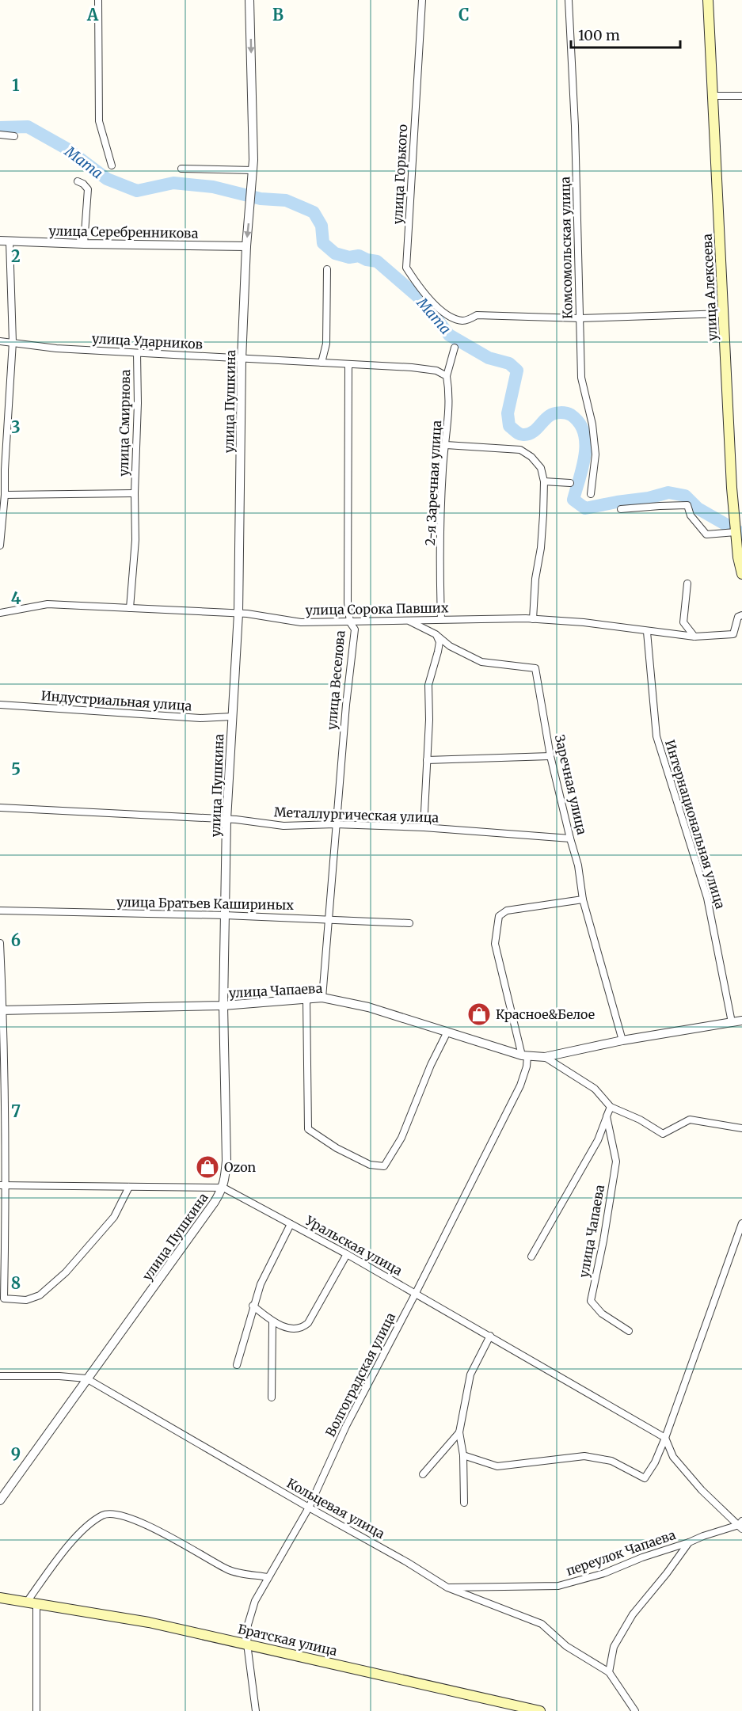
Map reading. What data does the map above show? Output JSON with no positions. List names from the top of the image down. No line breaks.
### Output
{"streets":{"main road":["улица Алексеева","Братская улица"],"street":["улица Горького","улица Серебренникова","Комсомольская улица","улица Ударников","улица Пушкина","улица Смирнова","2-я Заречная улица","улица Сорока Павших","улица Веселова","Индустриальная улица","Заречная улица","Металлургическая улица","Интернациональная улица","улица Братьев Кашириных","улица Чапаева","Уральская улица","Волгоградская улица","Кольцевая улица","переулок Чапаева"]},"crossings":[["улица Горького","Комсомольская улица"],["улица Серебренникова","улица Пушкина"],["улица Ударников","улица Пушкина"],["улица Ударников","улица Смирнова"],["улица Ударников","2-я Заречная улица"],["улица Ударников","улица Веселова"],["улица Пушкина","улица Сорока Павших"],["улица Пушкина","Индустриальная улица"],["улица Пушкина","Металлургическая улица"],["улица Пушкина","улица Братьев Кашириных"],["улица Пушкина","улица Чапаева"],["улица Пушкина","Уральская улица"],["улица Пушкина","Кольцевая улица"],["улица Смирнова","улица Сорока Павших"],["2-я Заречная улица","улица Сорока Павших"],["улица Сорока Павших","улица Веселова"],["улица Сорока Павших","Заречная улица"],["улица Сорока Павших","Интернациональная улица"],["улица Веселова","Металлургическая улица"],["улица Веселова","улица Братьев Кашириных"],["улица Веселова","улица Чапаева"],["Заречная улица","Металлургическая улица"],["Заречная улица","улица Чапаева"],["Интернациональная улица","улица Чапаева"],["улица Чапаева","Волгоградская улица"],["Уральская улица","Волгоградская улица"],["Волгоградская улица","Кольцевая улица"],["Волгоградская улица","Братская улица"],["Кольцевая улица","переулок Чапаева"]],"water":["Мата"],"places":{"shop":["Красное&Белое","Ozon"]},"scale_bar":"100 m","grid":{"columns":["A","B","C"],"rows":["1","2","3","4","5","6","7","8","9"]}}
